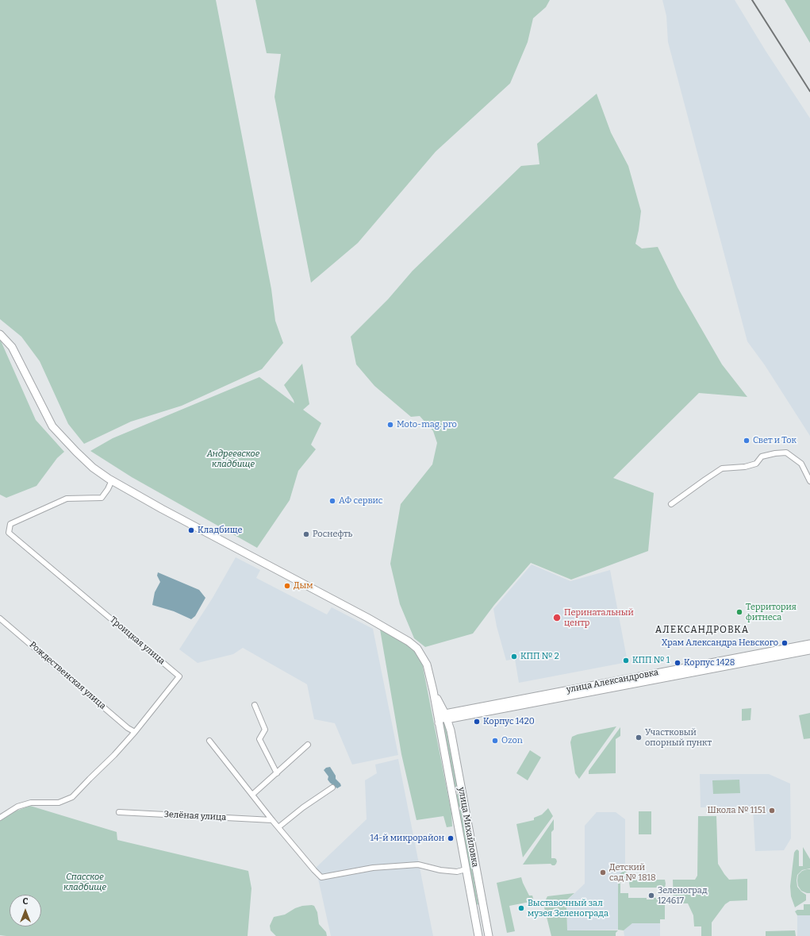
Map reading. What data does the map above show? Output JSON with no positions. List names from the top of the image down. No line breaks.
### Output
{"streets":{"main road":["улица Александровка","улица Михайловка"],"street":["Троицкая улица","Рождественская улица","Зелёная улица"]},"crossings":[["Троицкая улица","Рождественская улица"],["улица Александровка","улица Михайловка"]],"districts":["АЛЕКСАНДРОВКА"],"parks":["Андреевское кладбище","Спасское кладбище"],"places":["Moto-mag. pro","Свет и Ток","АФ сервис","Кладбище","Роснефть","Дым","Территория фитнеса","Перинатальный центр","Храм Александра Невского","КПП № 2","КПП № 1","Корпус 1428","Корпус 1420","Участковый опорный пункт","Ozon","Школа № 1151","14-й микрорайон","Детский сад № 1818","Зеленоград 124617","Выставочный зал музея Зеленограда"],"north":"top"}
